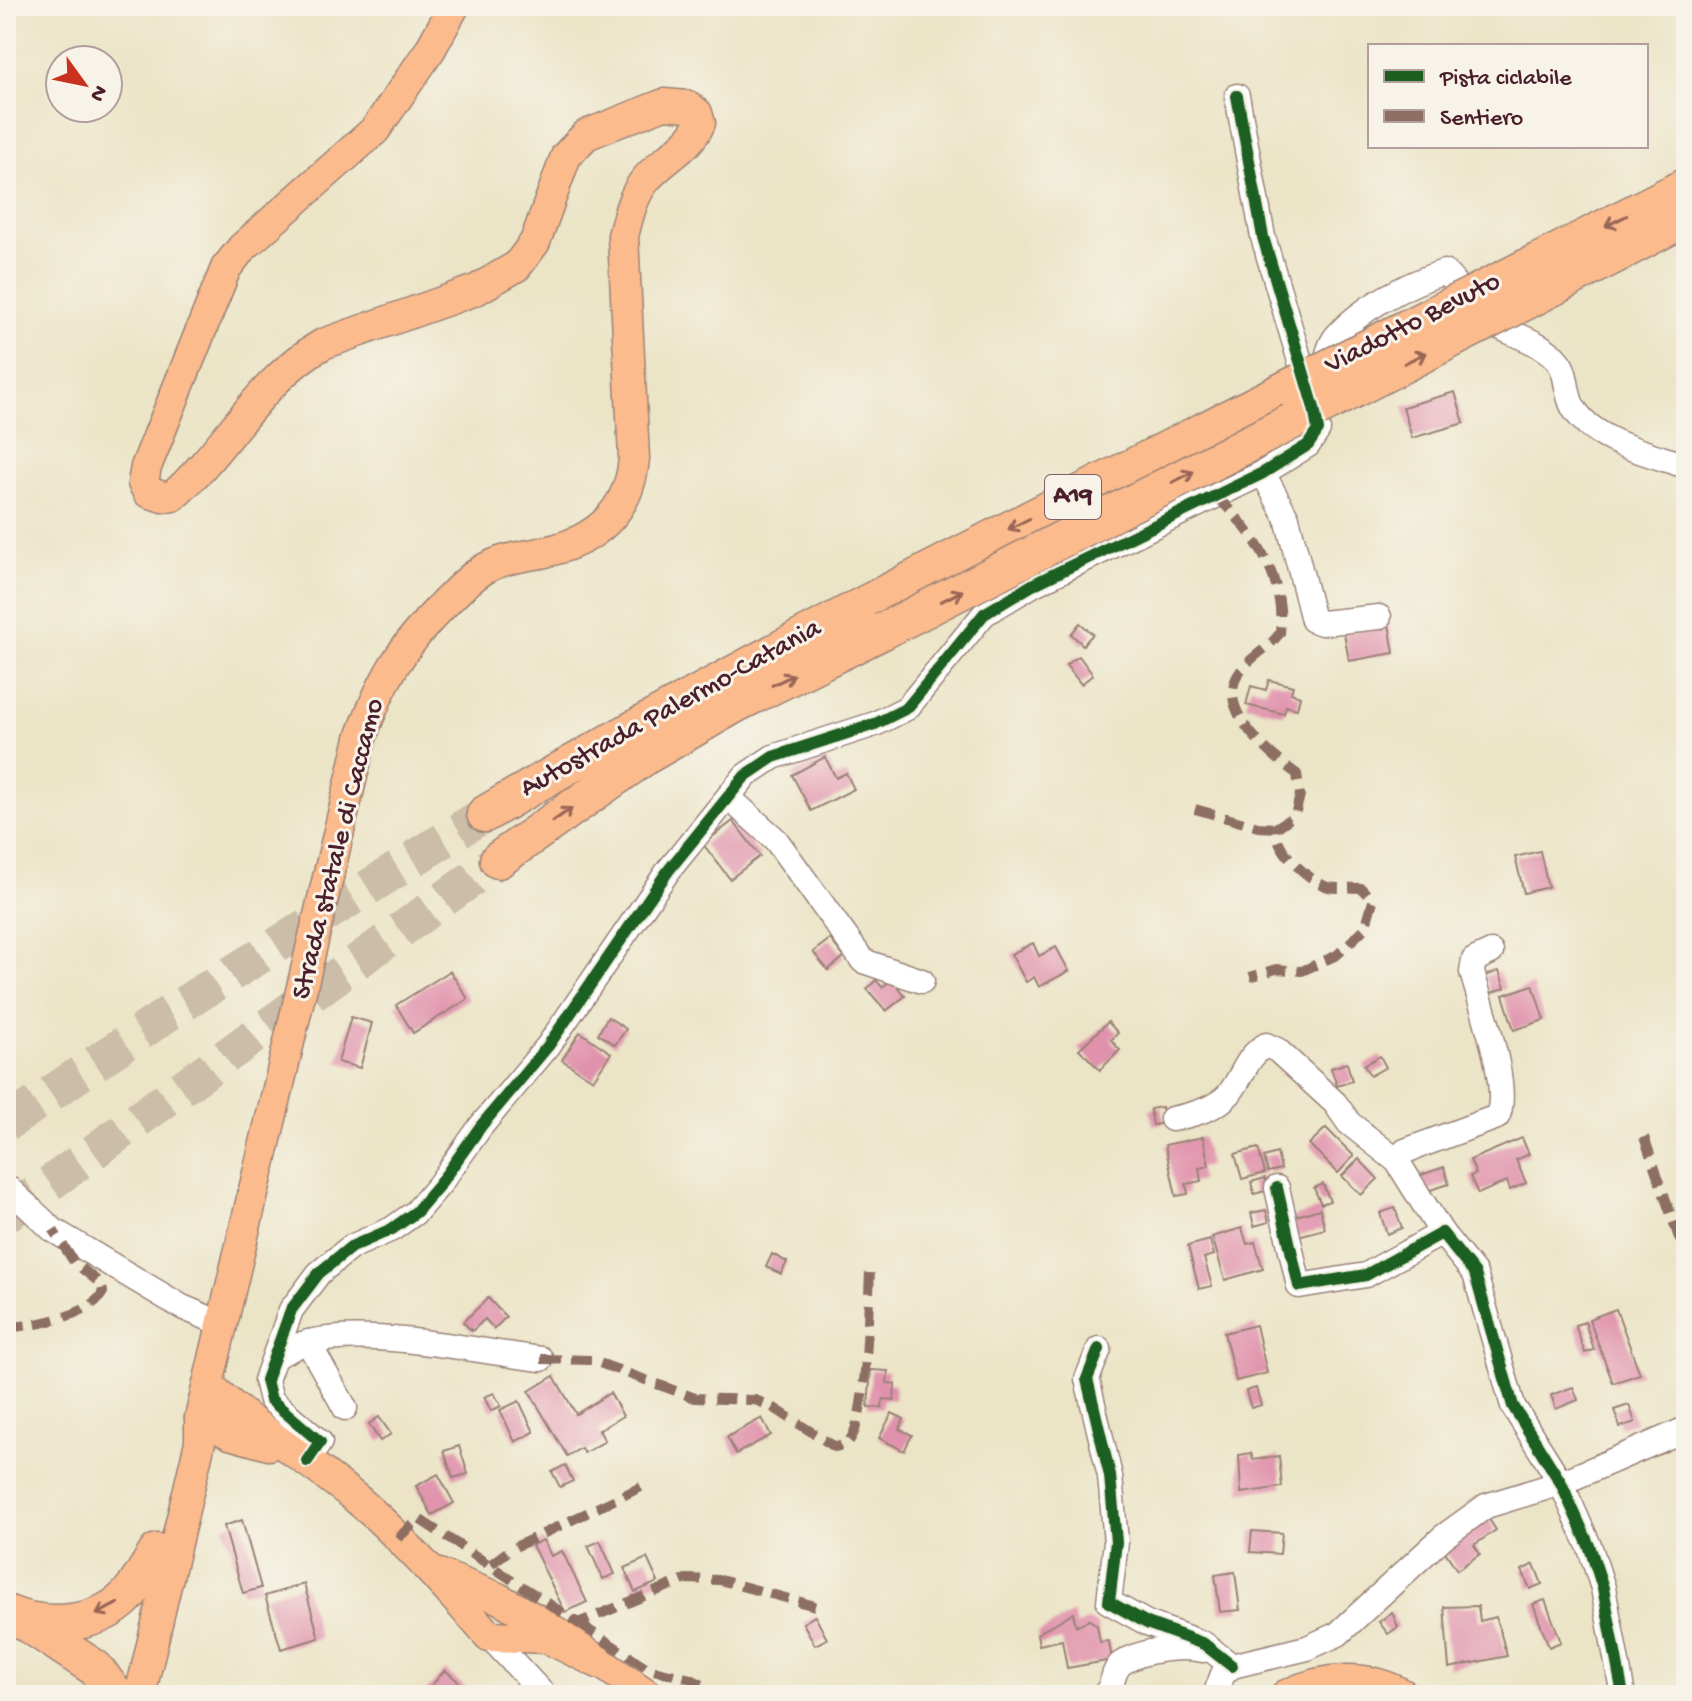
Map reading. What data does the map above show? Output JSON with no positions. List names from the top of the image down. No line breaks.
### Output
{"streets":{"highway":["Viadotto Bevuto","A19","Autostrada Palermo-Catania"],"main road":["Strada statale di Caccamo"]},"crossings":[["Viadotto Bevuto","A19"],["Viadotto Bevuto","Autostrada Palermo-Catania"]],"legend":["Pista ciclabile","Sentiero"],"north":"bottom right"}
